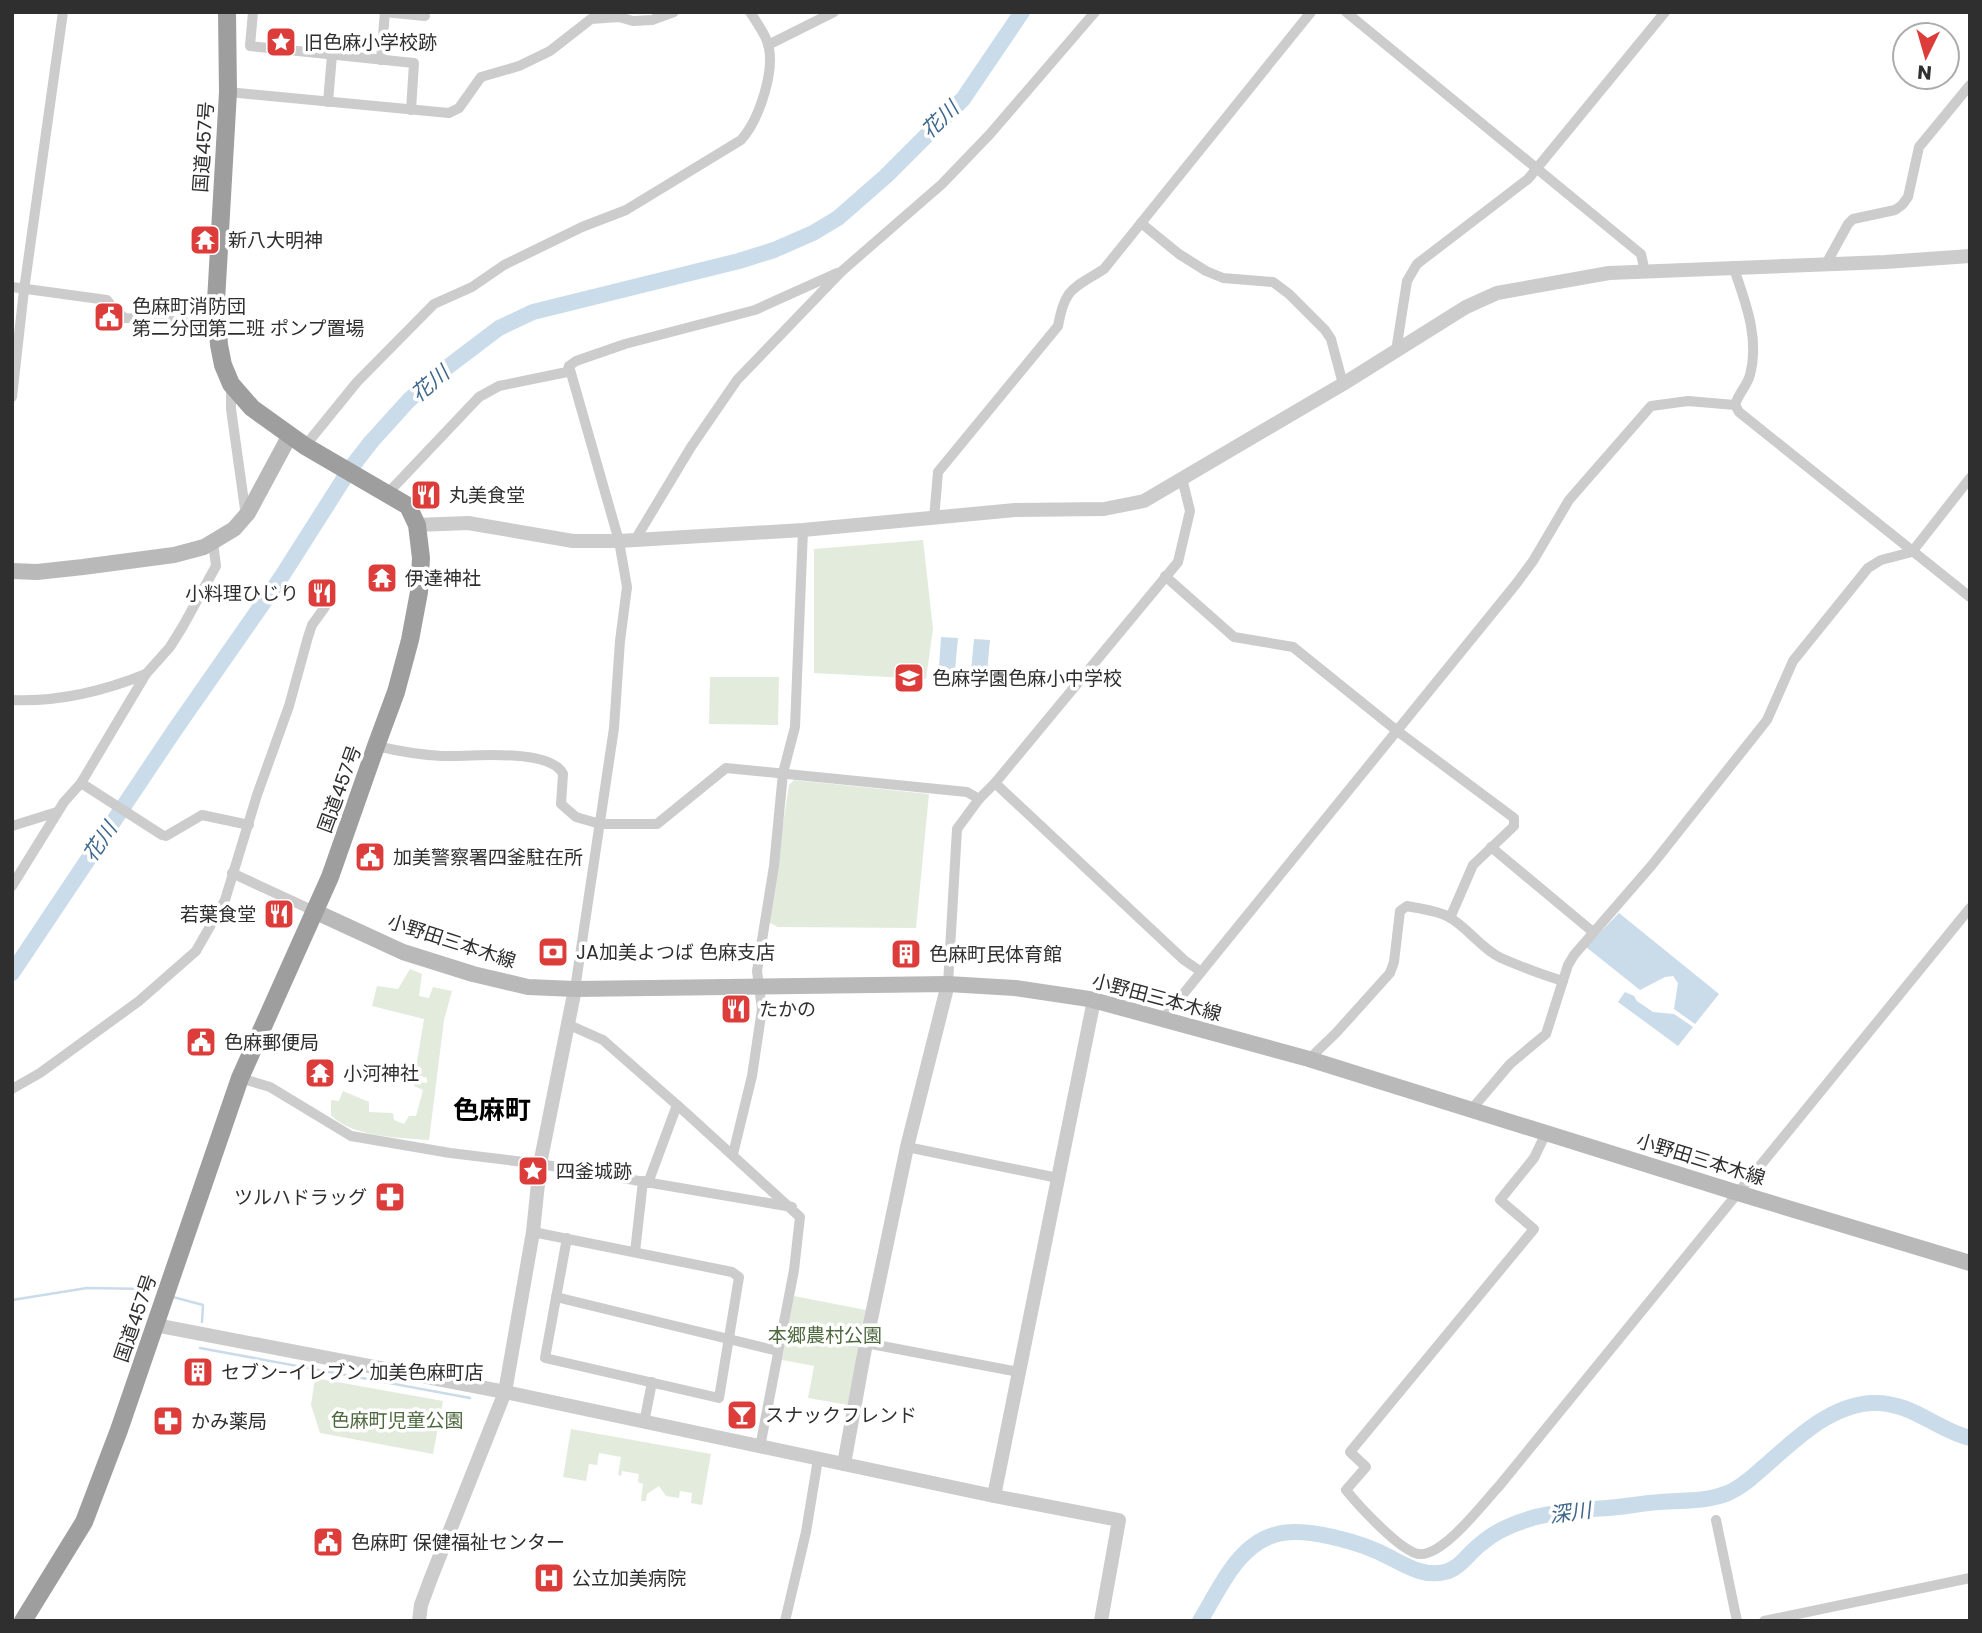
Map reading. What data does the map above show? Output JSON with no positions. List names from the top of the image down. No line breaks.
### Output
{"streets":{"highway":["国道457号"],"main road":["小野田三本木線"]},"crossings":[["国道457号","小野田三本木線"]],"districts":["色麻町"],"water":["花川","深川"],"parks":["本郷農村公園","色麻町児童公園"],"places":{"place":["旧色麻小学校跡","四釜城跡"],"temple":["新八大明神","伊達神社","小河神社"],"public building":["色麻町消防団 第二分団第二班 ポンプ置場","加美警察署四釜駐在所","色麻郵便局","色麻町 保健福祉センター"],"restaurant":["丸美食堂","小料理ひじり","若葉食堂","たかの"],"school or university":["色麻学園色麻小中学校"],"bank":["JA加美よつば 色麻支店"],"building":["色麻町民体育館","セブン-イレブン 加美色麻町店"],"pharmacy":["ツルハドラッグ","かみ薬局"],"bar":["スナックフレンド"],"hospital":["公立加美病院"]},"north":"bottom"}
